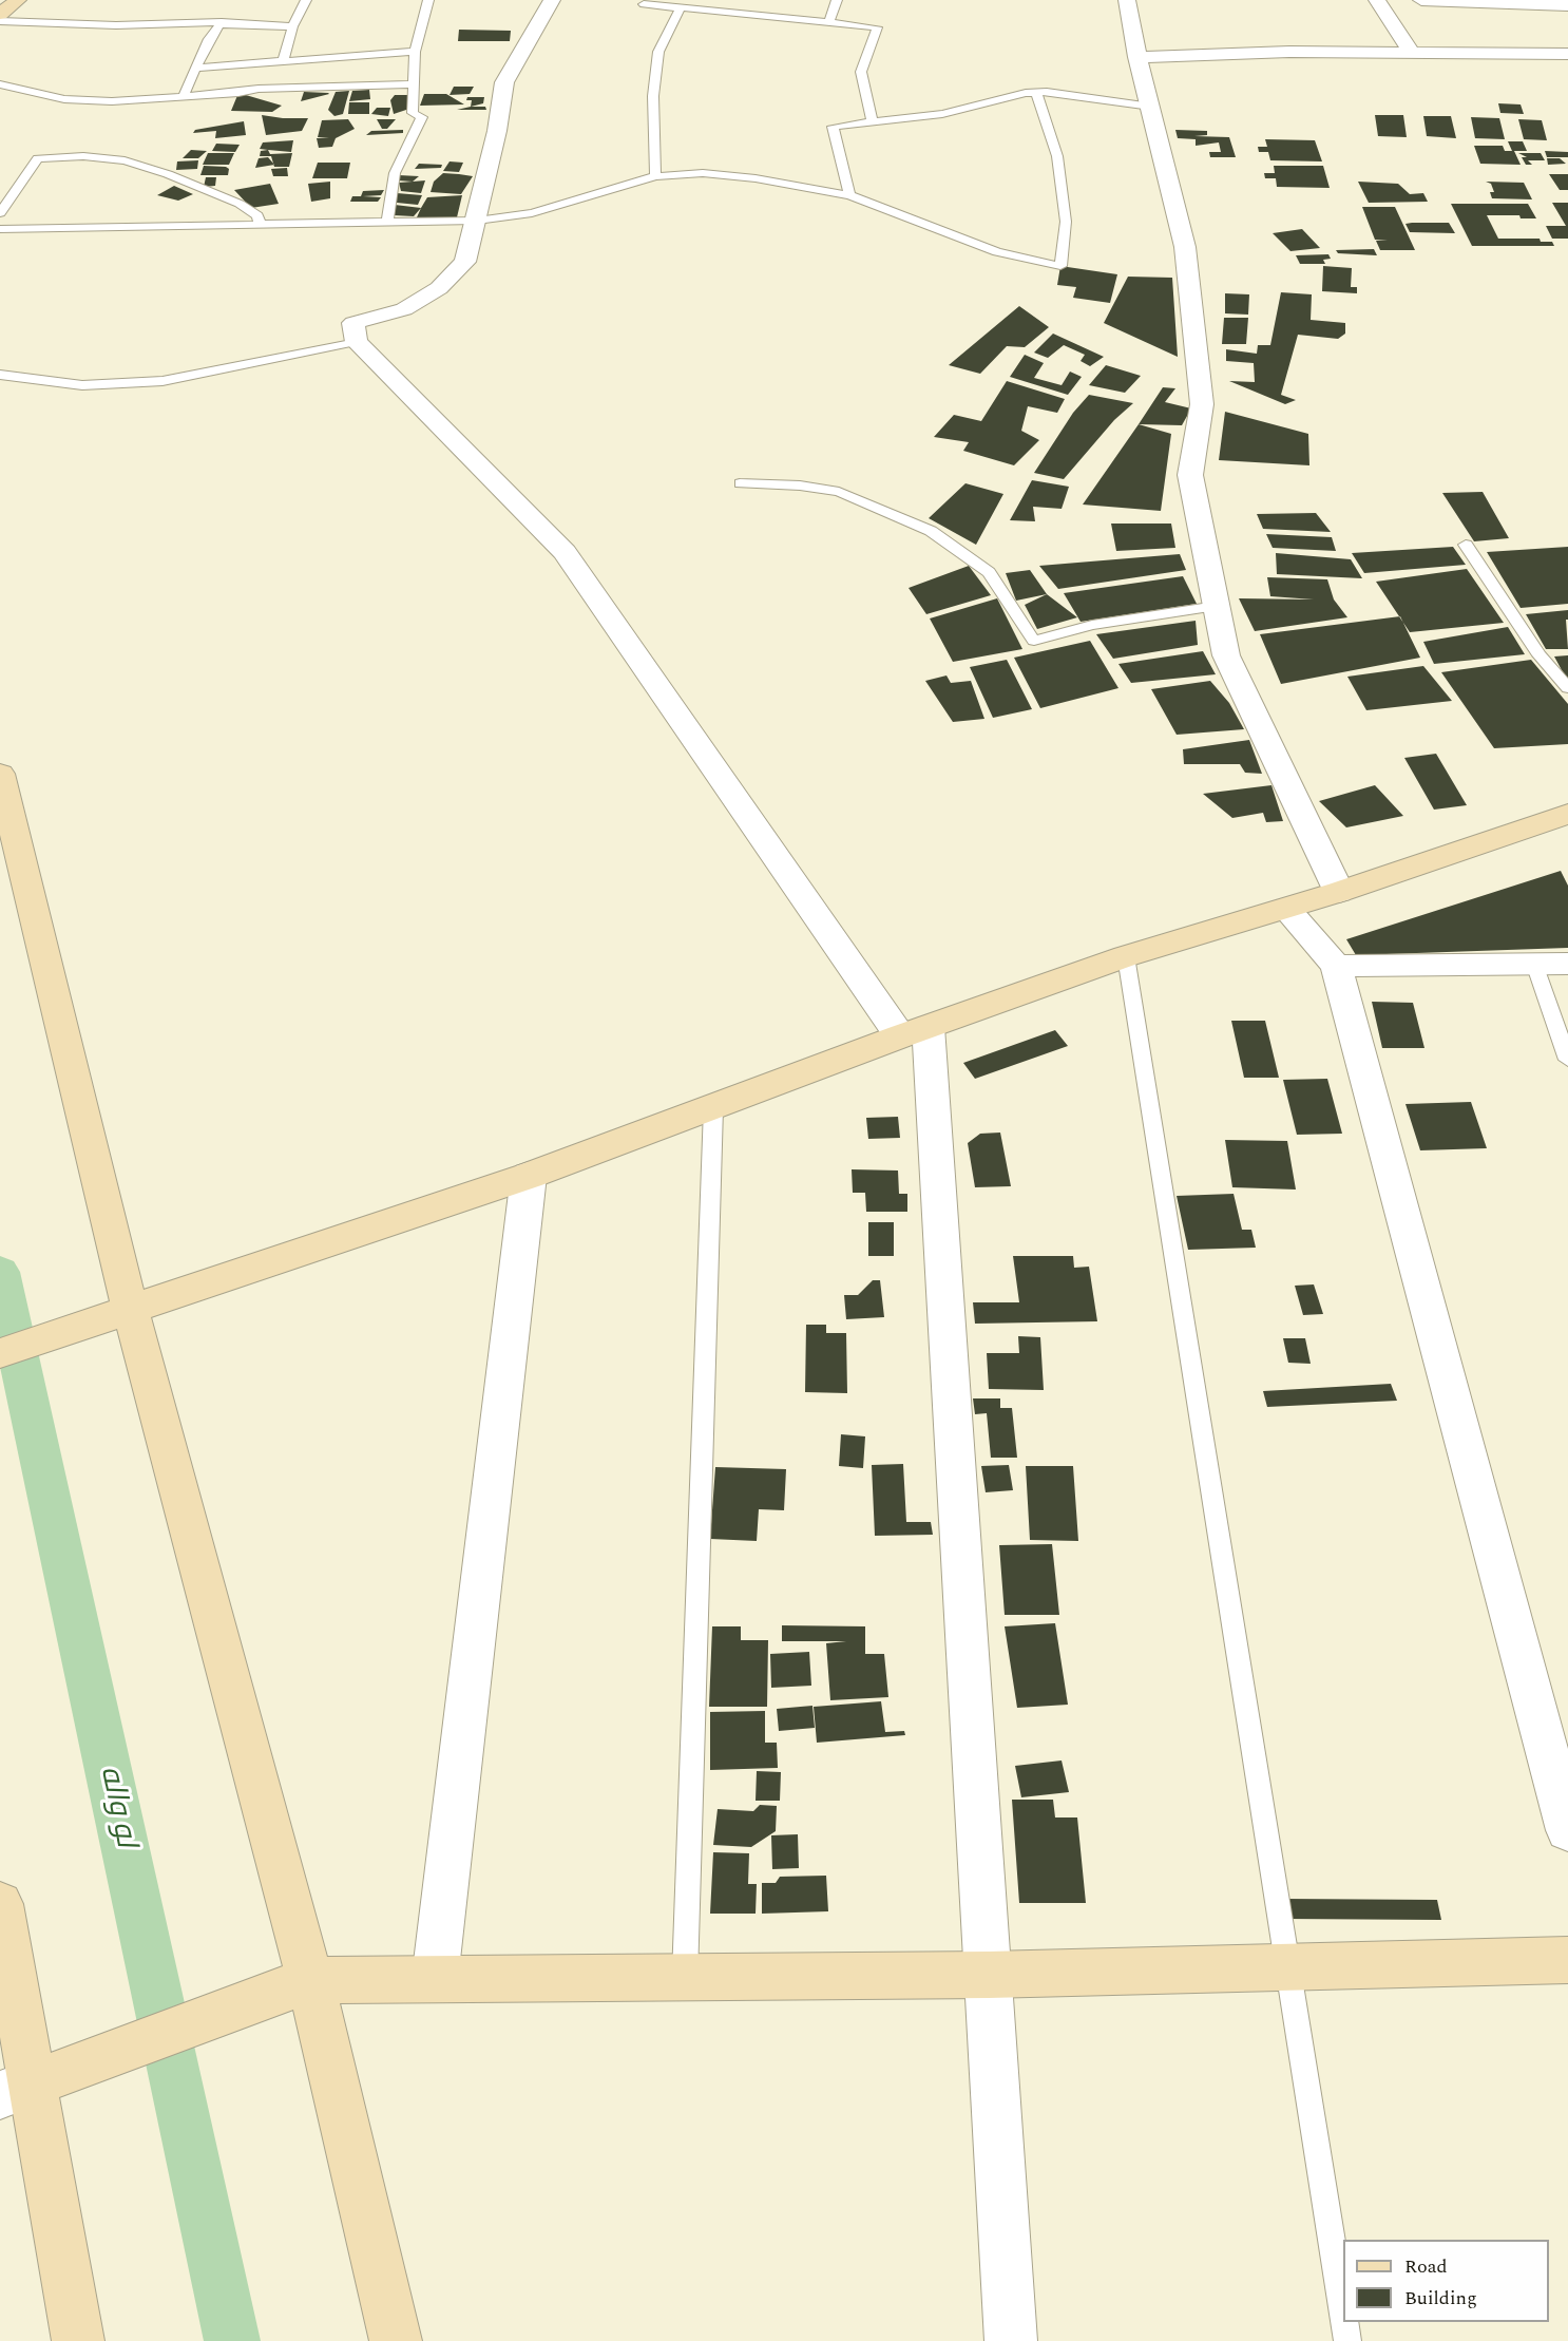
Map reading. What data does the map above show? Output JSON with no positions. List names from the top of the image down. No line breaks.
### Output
{"water":["لو واله"],"legend":["Road","Building"]}
